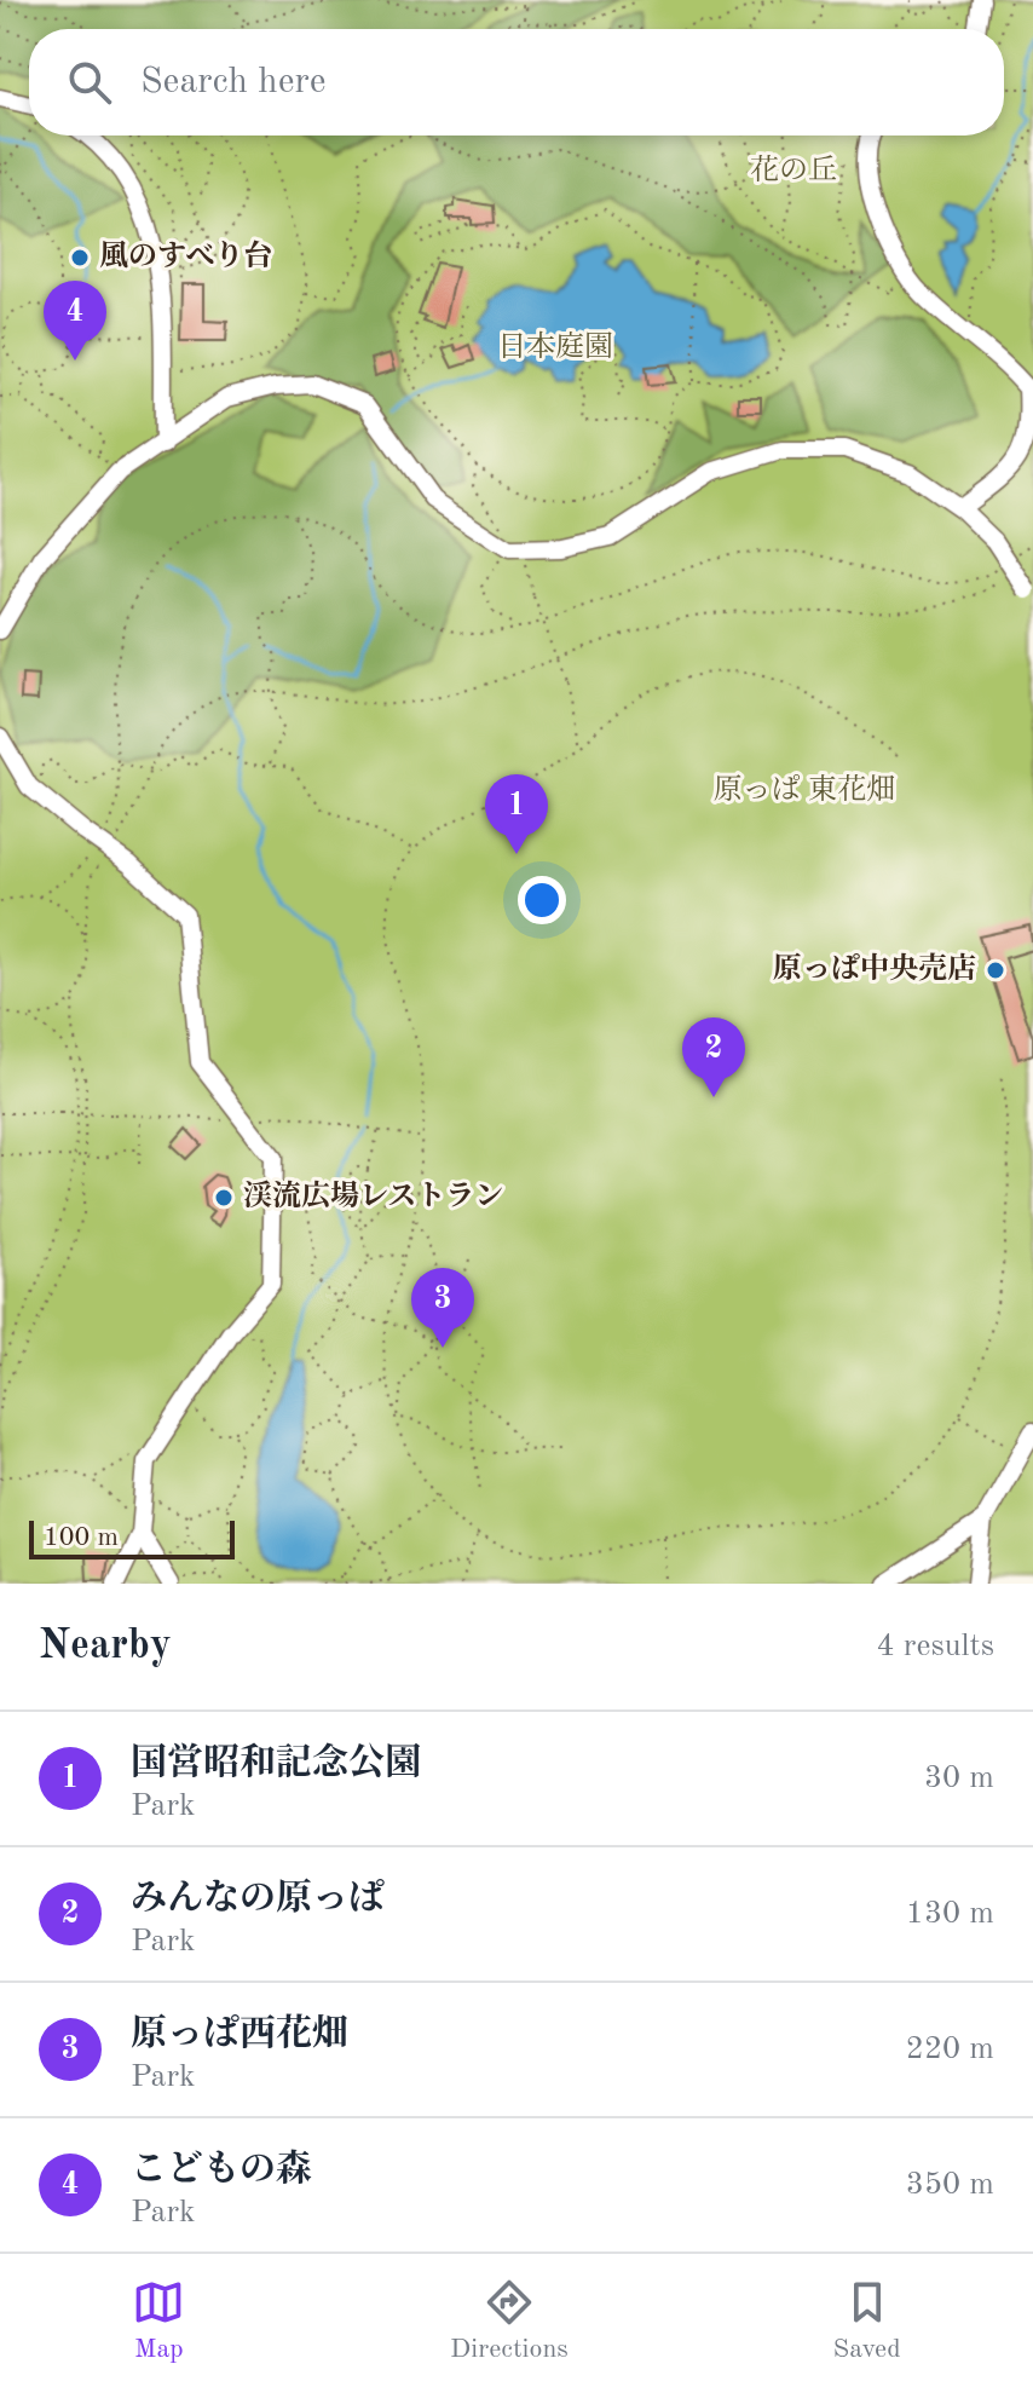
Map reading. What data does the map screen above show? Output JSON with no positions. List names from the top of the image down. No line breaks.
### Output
{"parks":["花の丘","日本庭園","原っぱ 東花畑"],"places":["風のすべり台","原っぱ中央売店","渓流広場レストラン"],"scale_bar":"100 m","page":{"search":"Search here","pins":["4","1","2","3"],"scale":"100 m","heading":["Nearby","4 results"],"list":[{"mark":"1","name":"国営昭和記念公園","note":"Park","value":"30 m"},{"mark":"2","name":"みんなの原っぱ","note":"Park","value":"130 m"},{"mark":"3","name":"原っぱ西花畑","note":"Park","value":"220 m"},{"mark":"4","name":"こどもの森","note":"Park","value":"350 m"}],"nav":["Map","Directions","Saved"]}}
